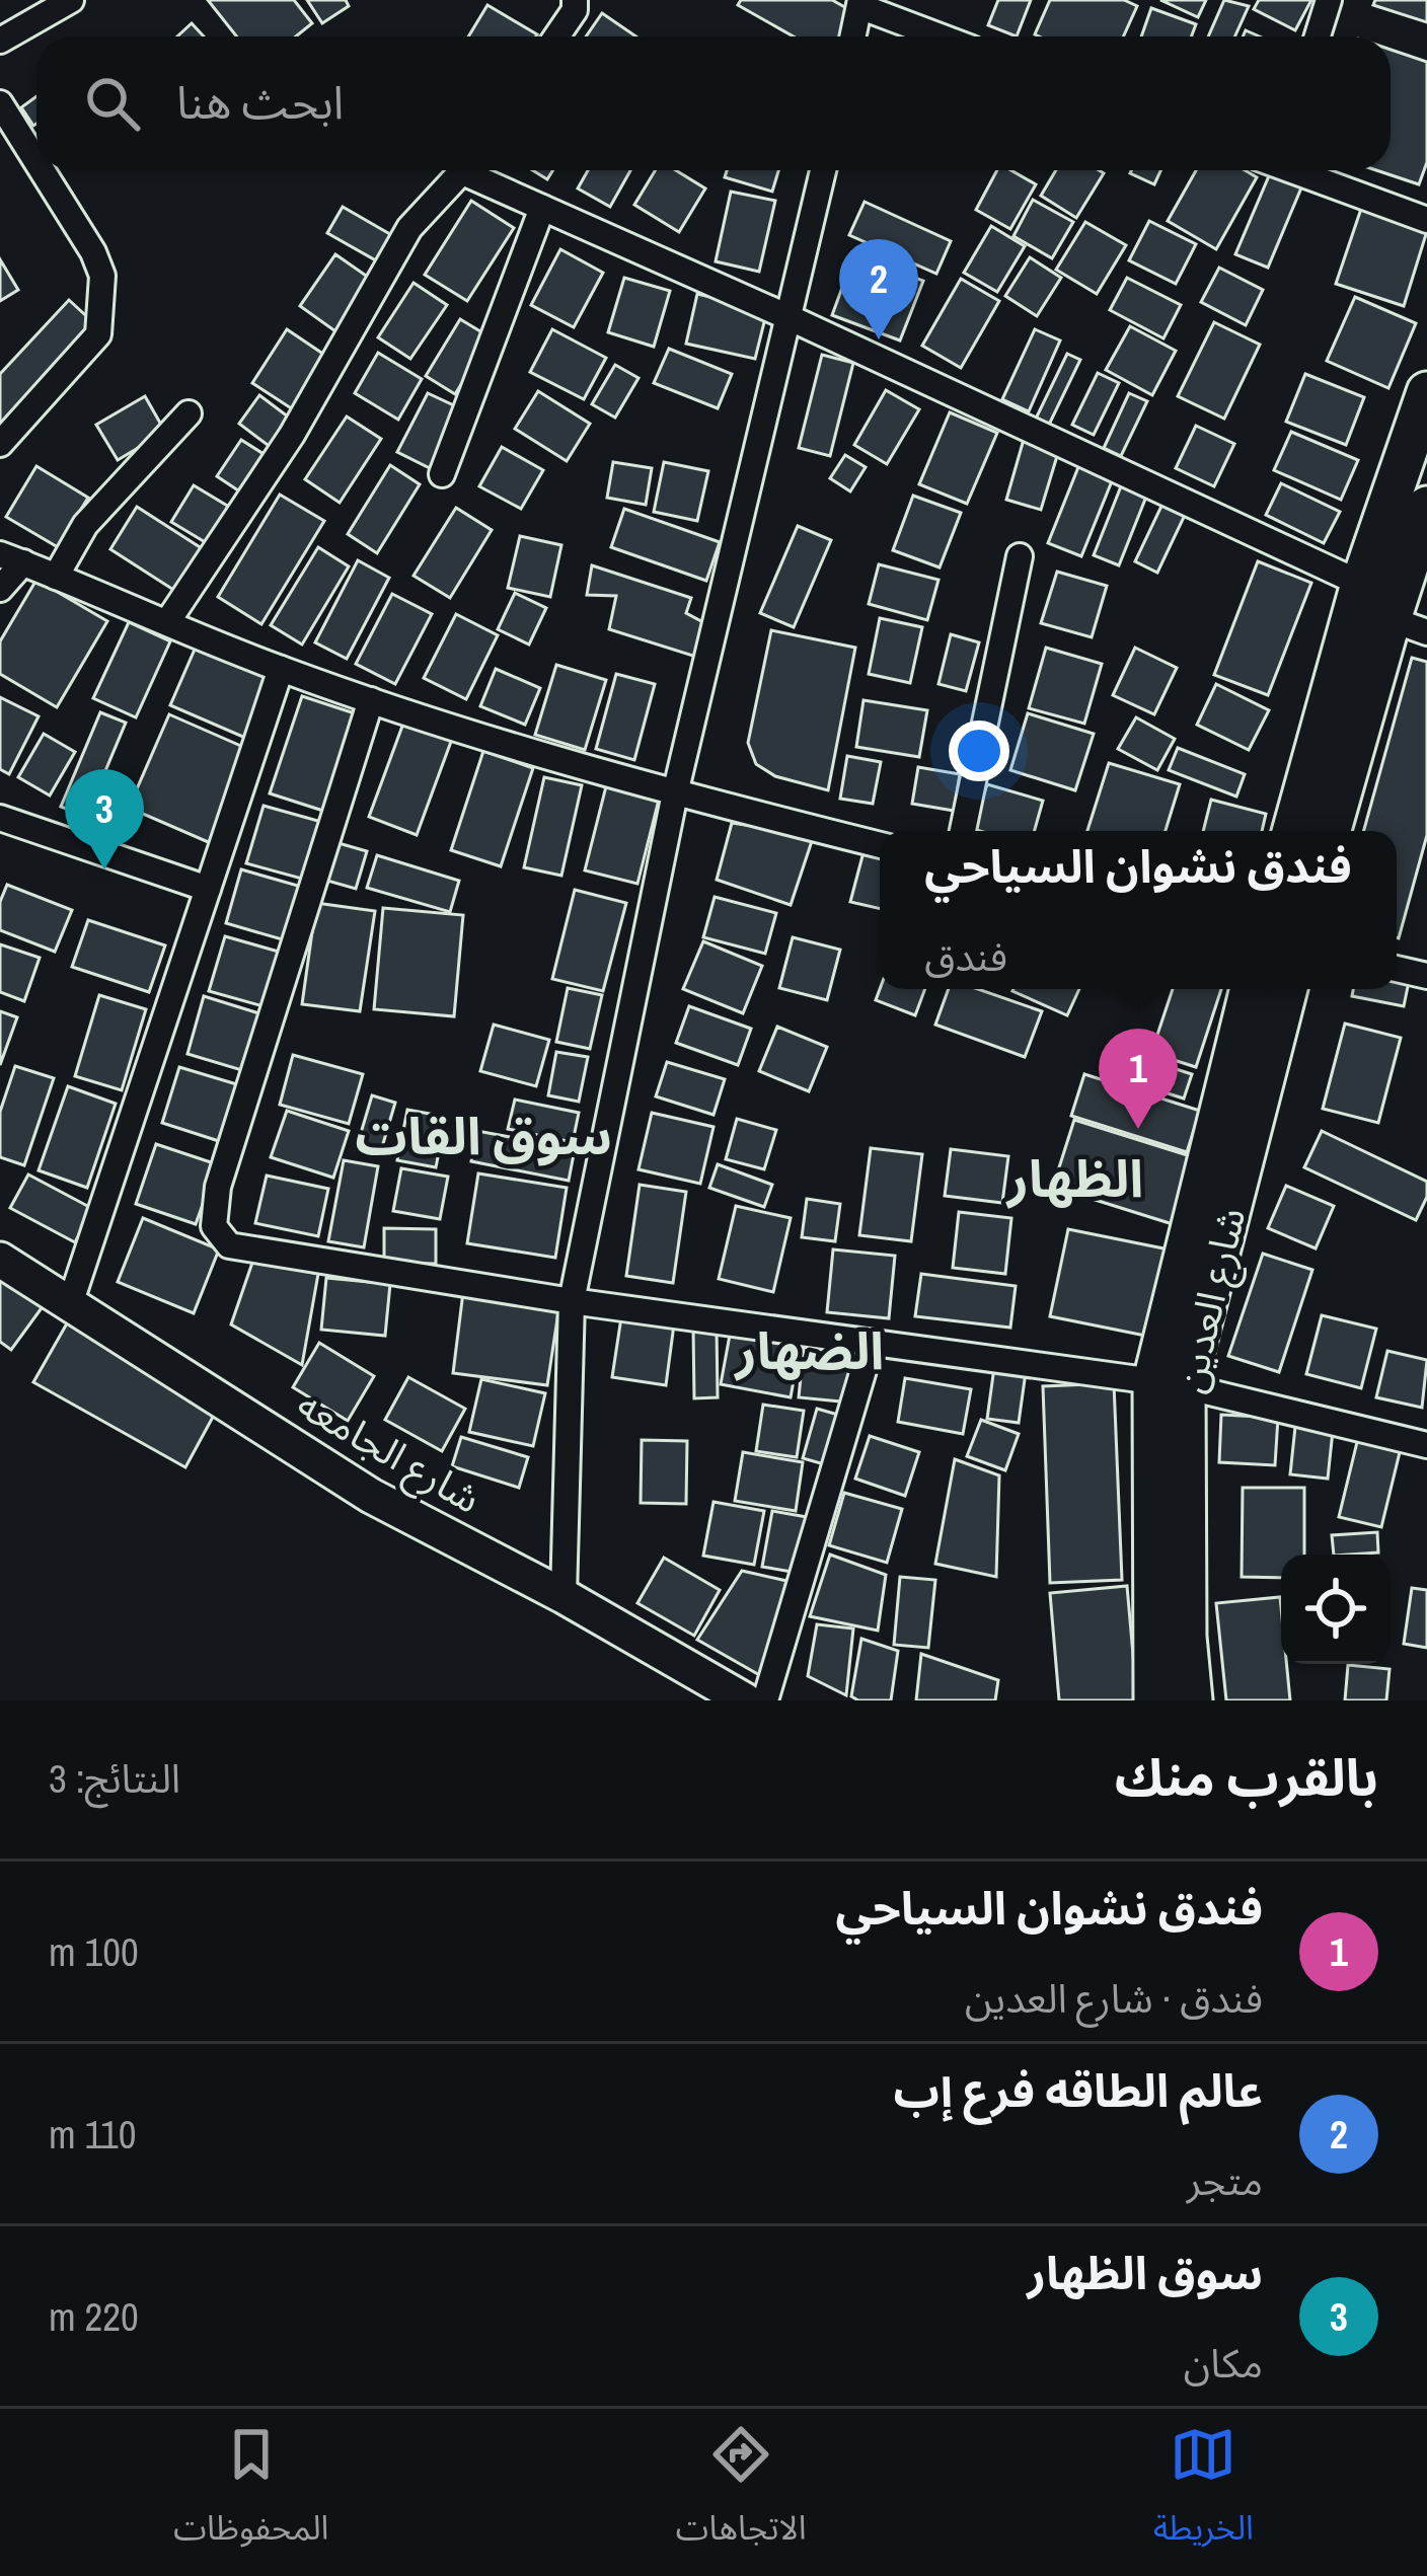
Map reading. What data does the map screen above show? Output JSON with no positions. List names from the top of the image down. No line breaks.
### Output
{"streets":{"main road":["شارع العدين"],"street":["شارع الجامعه"]},"districts":["سوق القات","الظهار","الضهار"],"page":{"search":"ابحث هنا","pins":["2","3","1"],"popup":["فندق نشوان السياحي","فندق"],"heading":["بالقرب منك","النتائج: 3"],"list":[{"mark":"1","name":"فندق نشوان السياحي","note":"فندق · شارع العدين","value":"100 m"},{"mark":"2","name":"عالم الطاقه فرع إب","note":"متجر","value":"110 m"},{"mark":"3","name":"سوق الظهار","note":"مكان","value":"220 m"}],"nav":["الخريطة","الاتجاهات","المحفوظات"]}}
